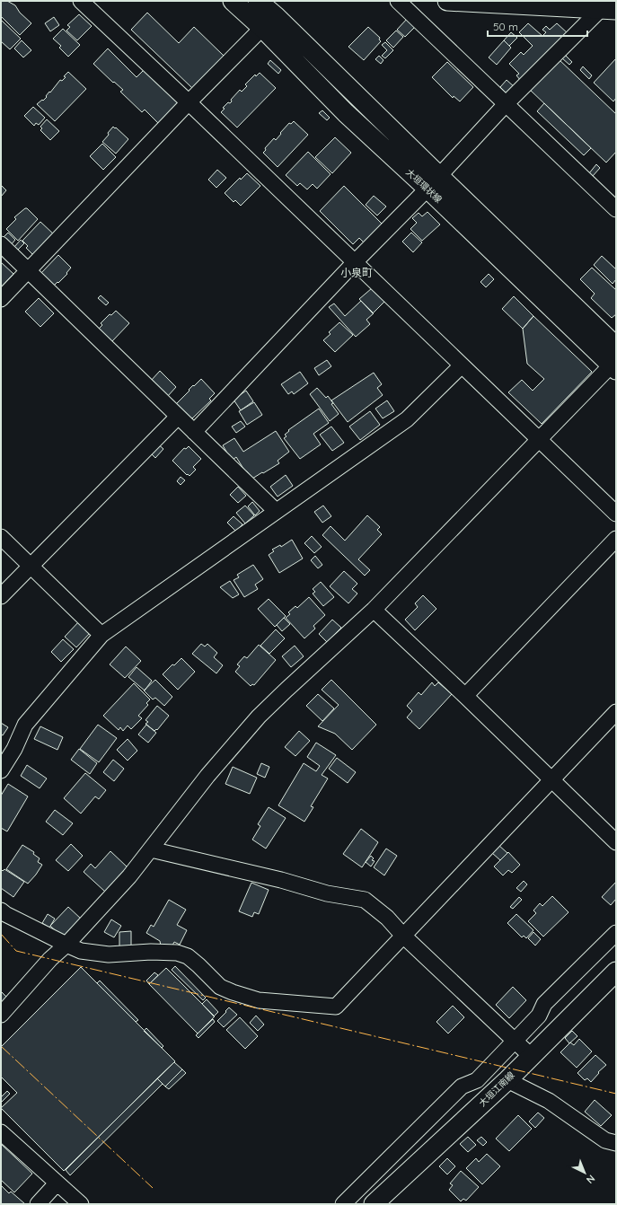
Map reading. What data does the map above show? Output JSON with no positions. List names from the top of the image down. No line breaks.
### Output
{"streets":{"main road":["大垣環状線","大垣江南線"]},"districts":["小泉町"],"scale_bar":"50 m","north":"bottom right"}
